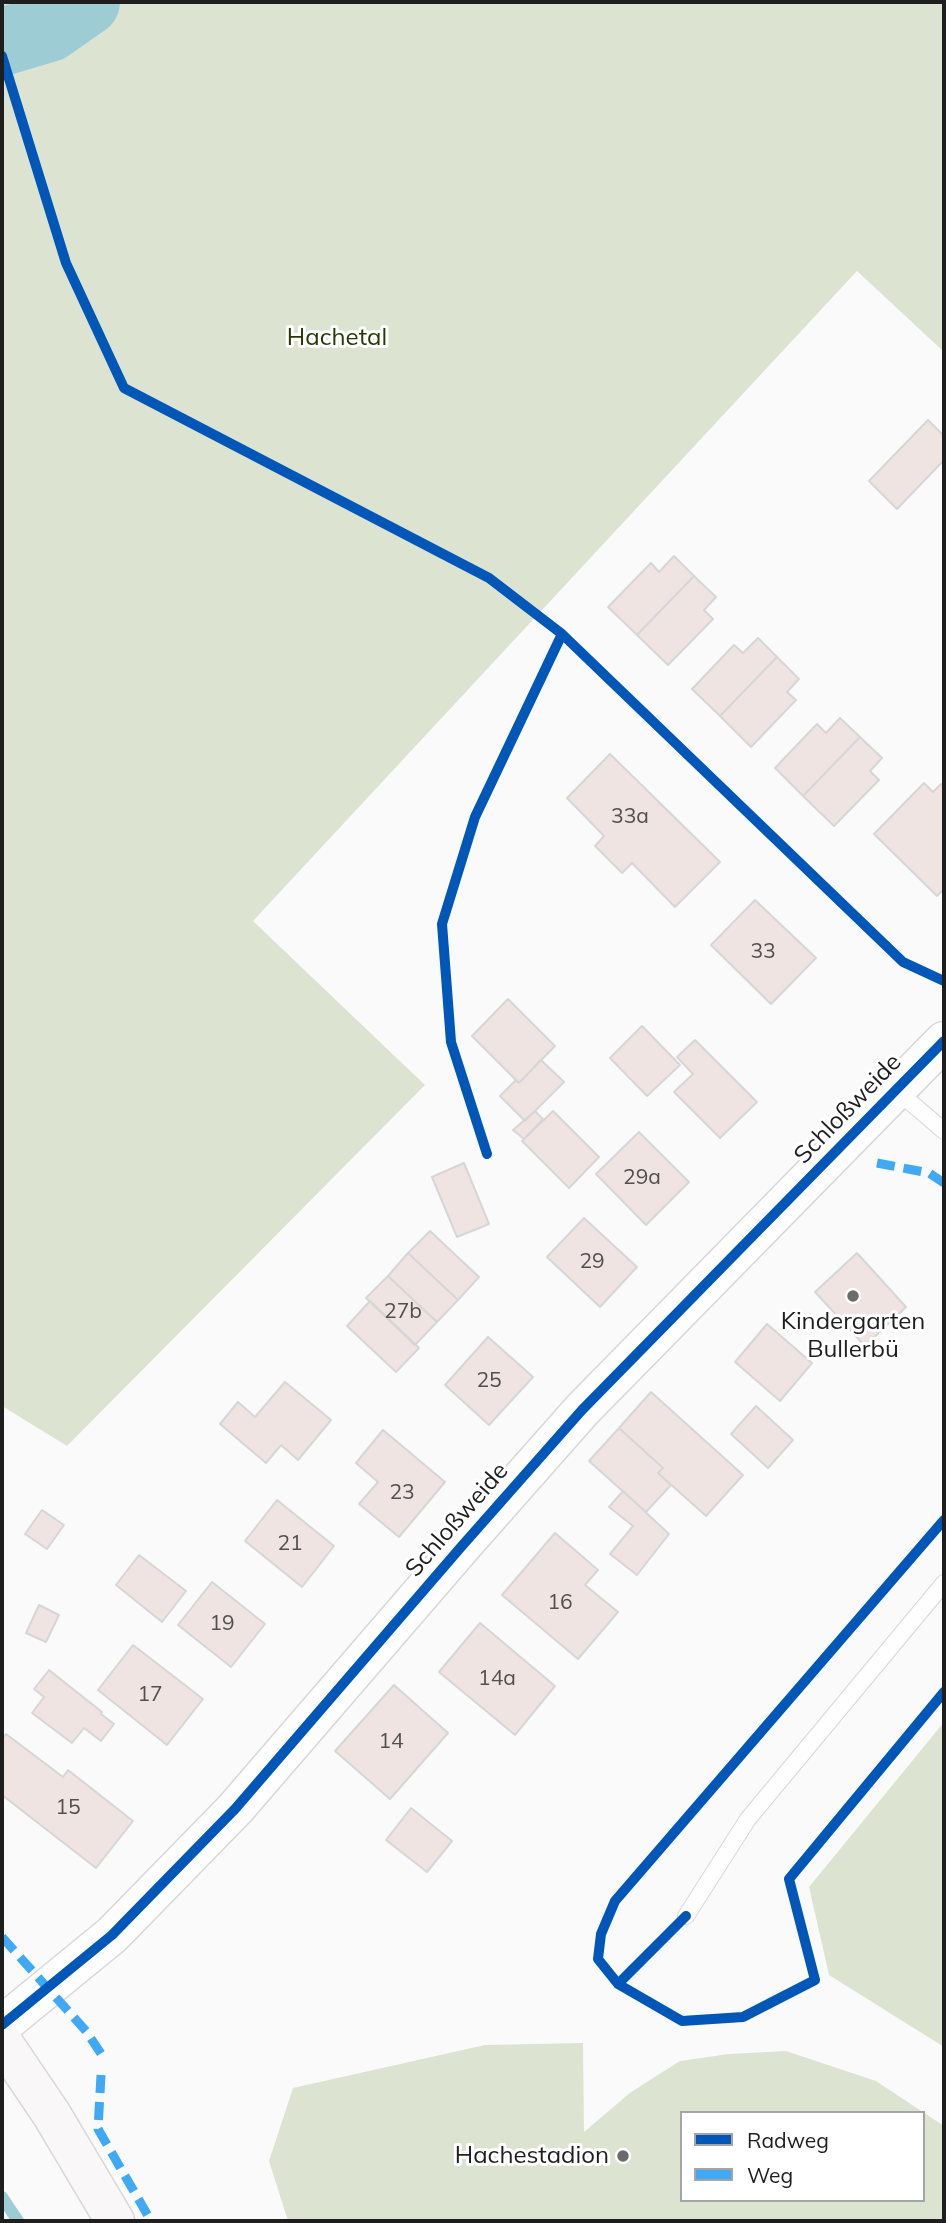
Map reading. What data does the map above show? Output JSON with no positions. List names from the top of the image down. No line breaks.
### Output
{"streets":{"street":["Schloßweide"]},"parks":["Hachetal"],"places":["Kindergarten Bullerbü","Hachestadion"],"house_numbers":["33a","33","29a","29","27b","25","23","21","16","19","14a","17","14","15"],"legend":["Radweg","Weg"]}
